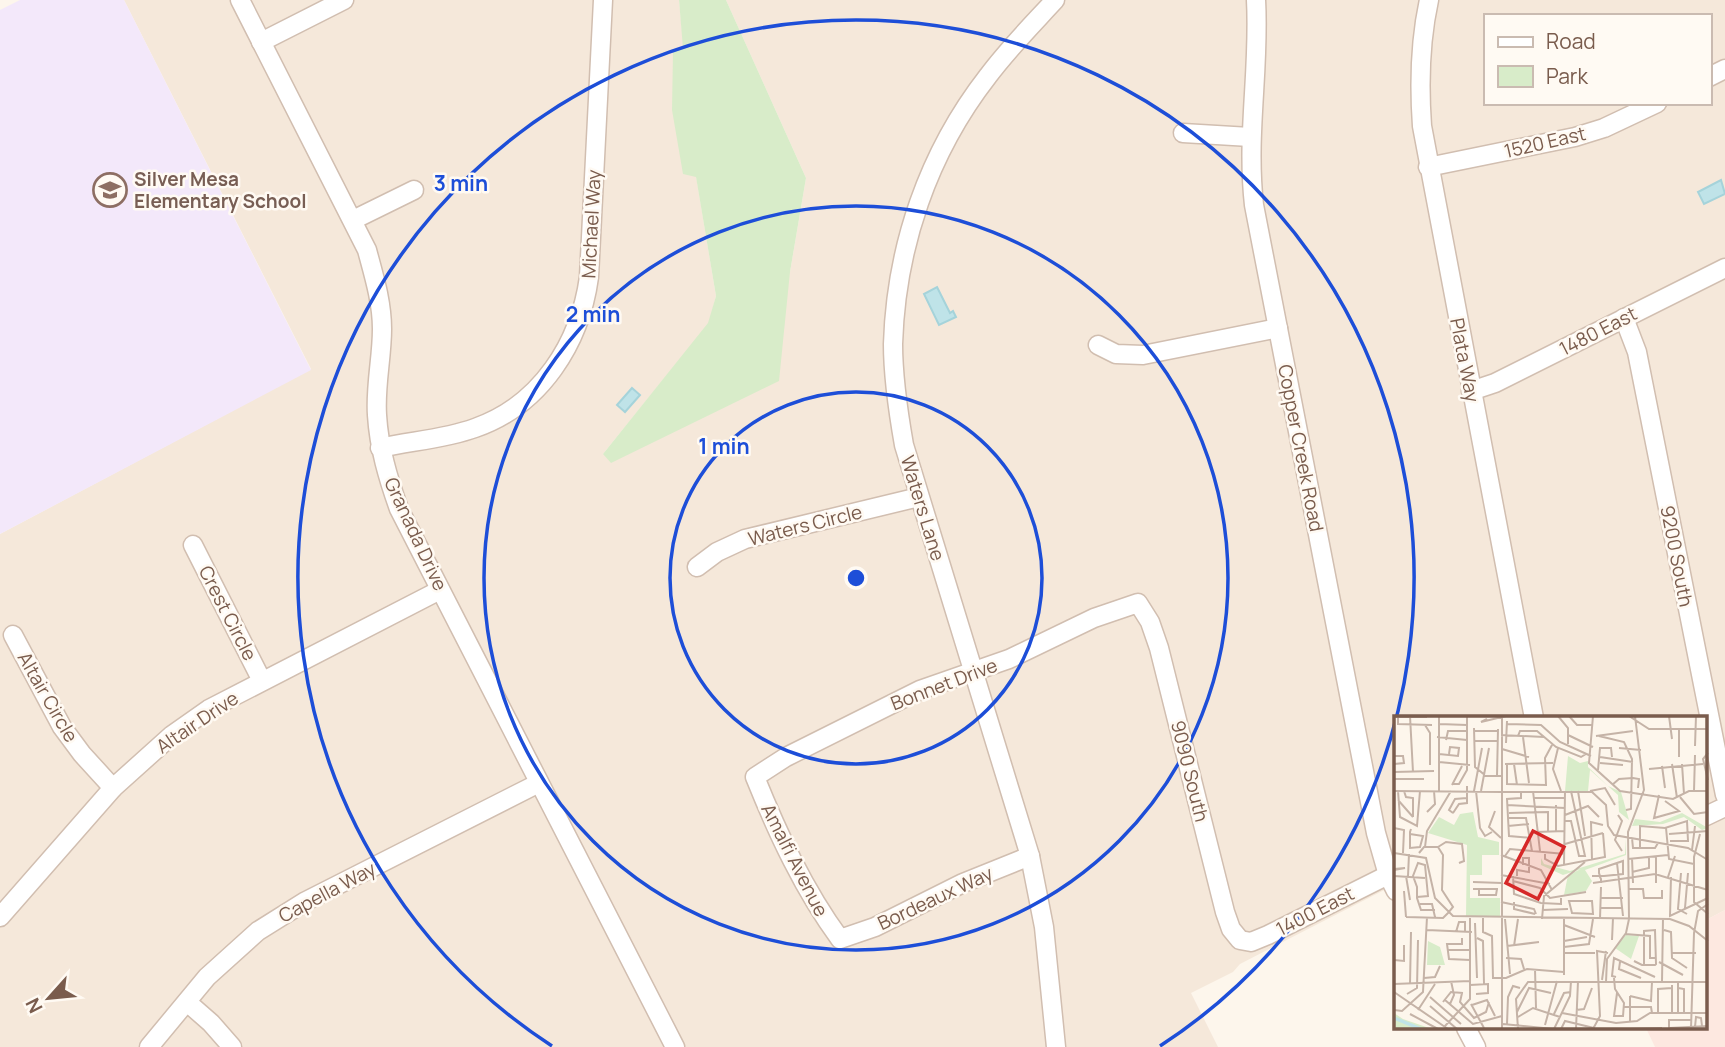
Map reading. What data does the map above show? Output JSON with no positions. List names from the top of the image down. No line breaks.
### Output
{"streets":{"street":["1520 East","Michael Way","1480 East","Plata Way","Copper Creek Road","Waters Lane","Waters Circle","Granada Drive","9200 South","Crest Circle","Bonnet Drive","Altair Circle","Altair Drive","9090 South","Amalfi Avenue","Capella Way","Bordeaux Way","1400 East"]},"crossings":[["1520 East","Plata Way"],["Michael Way","Granada Drive"],["1480 East","Plata Way"],["1480 East","9200 South"],["Copper Creek Road","1400 East"],["Waters Lane","Waters Circle"],["Waters Lane","Bonnet Drive"],["Waters Lane","Bordeaux Way"],["Granada Drive","Altair Drive"],["Granada Drive","Capella Way"],["Crest Circle","Altair Drive"],["Bonnet Drive","9090 South"],["Bonnet Drive","Amalfi Avenue"],["Altair Circle","Altair Drive"],["9090 South","1400 East"],["Amalfi Avenue","Bordeaux Way"]],"places":{"school or university":["Silver Mesa Elementary School"]},"legend":["Road","Park"],"north":"bottom left","rings":["3 min","2 min","1 min"]}
